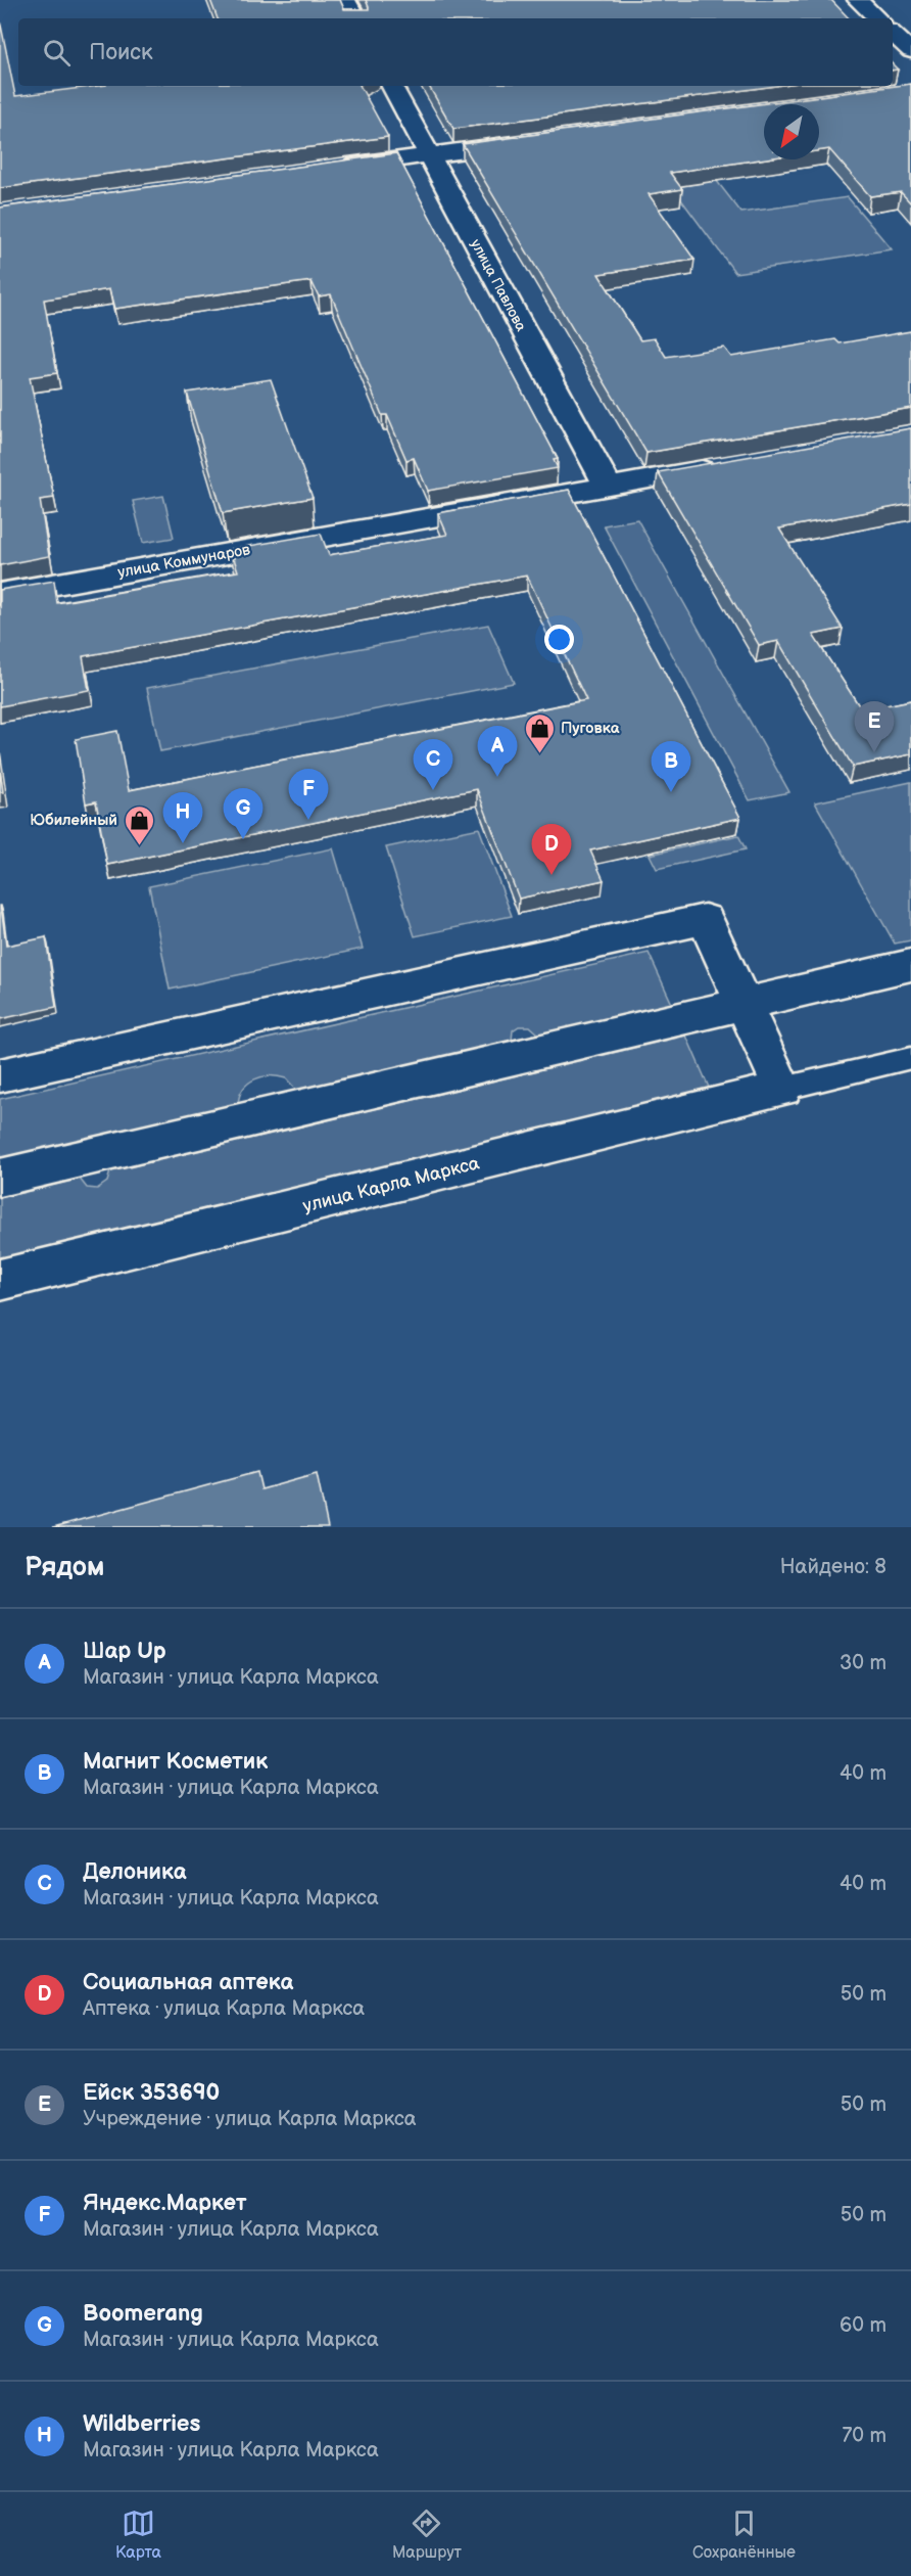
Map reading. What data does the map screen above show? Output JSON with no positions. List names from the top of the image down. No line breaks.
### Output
{"streets":{"street":["улица Павлова","улица Коммунаров","улица Карла Маркса"]},"crossings":[["улица Павлова","улица Коммунаров"]],"places":{"shop":["Пуговка","Юбилейный"]},"north":"bottom left","page":{"search":"Поиск","pins":["E","A","C","B","F","G","H","D"],"heading":["Рядом","Найдено: 8"],"list":[{"mark":"A","name":"Шар Up","note":"Магазин · улица Карла Маркса","value":"30 m"},{"mark":"B","name":"Магнит Косметик","note":"Магазин · улица Карла Маркса","value":"40 m"},{"mark":"C","name":"Делоника","note":"Магазин · улица Карла Маркса","value":"40 m"},{"mark":"D","name":"Социальная аптека","note":"Аптека · улица Карла Маркса","value":"50 m"},{"mark":"E","name":"Ейск 353690","note":"Учреждение · улица Карла Маркса","value":"50 m"},{"mark":"F","name":"Яндекс.Маркет","note":"Магазин · улица Карла Маркса","value":"50 m"},{"mark":"G","name":"Boomerang","note":"Магазин · улица Карла Маркса","value":"60 m"},{"mark":"H","name":"Wildberries","note":"Магазин · улица Карла Маркса","value":"70 m"}],"nav":["Карта","Маршрут","Сохранённые"]}}
